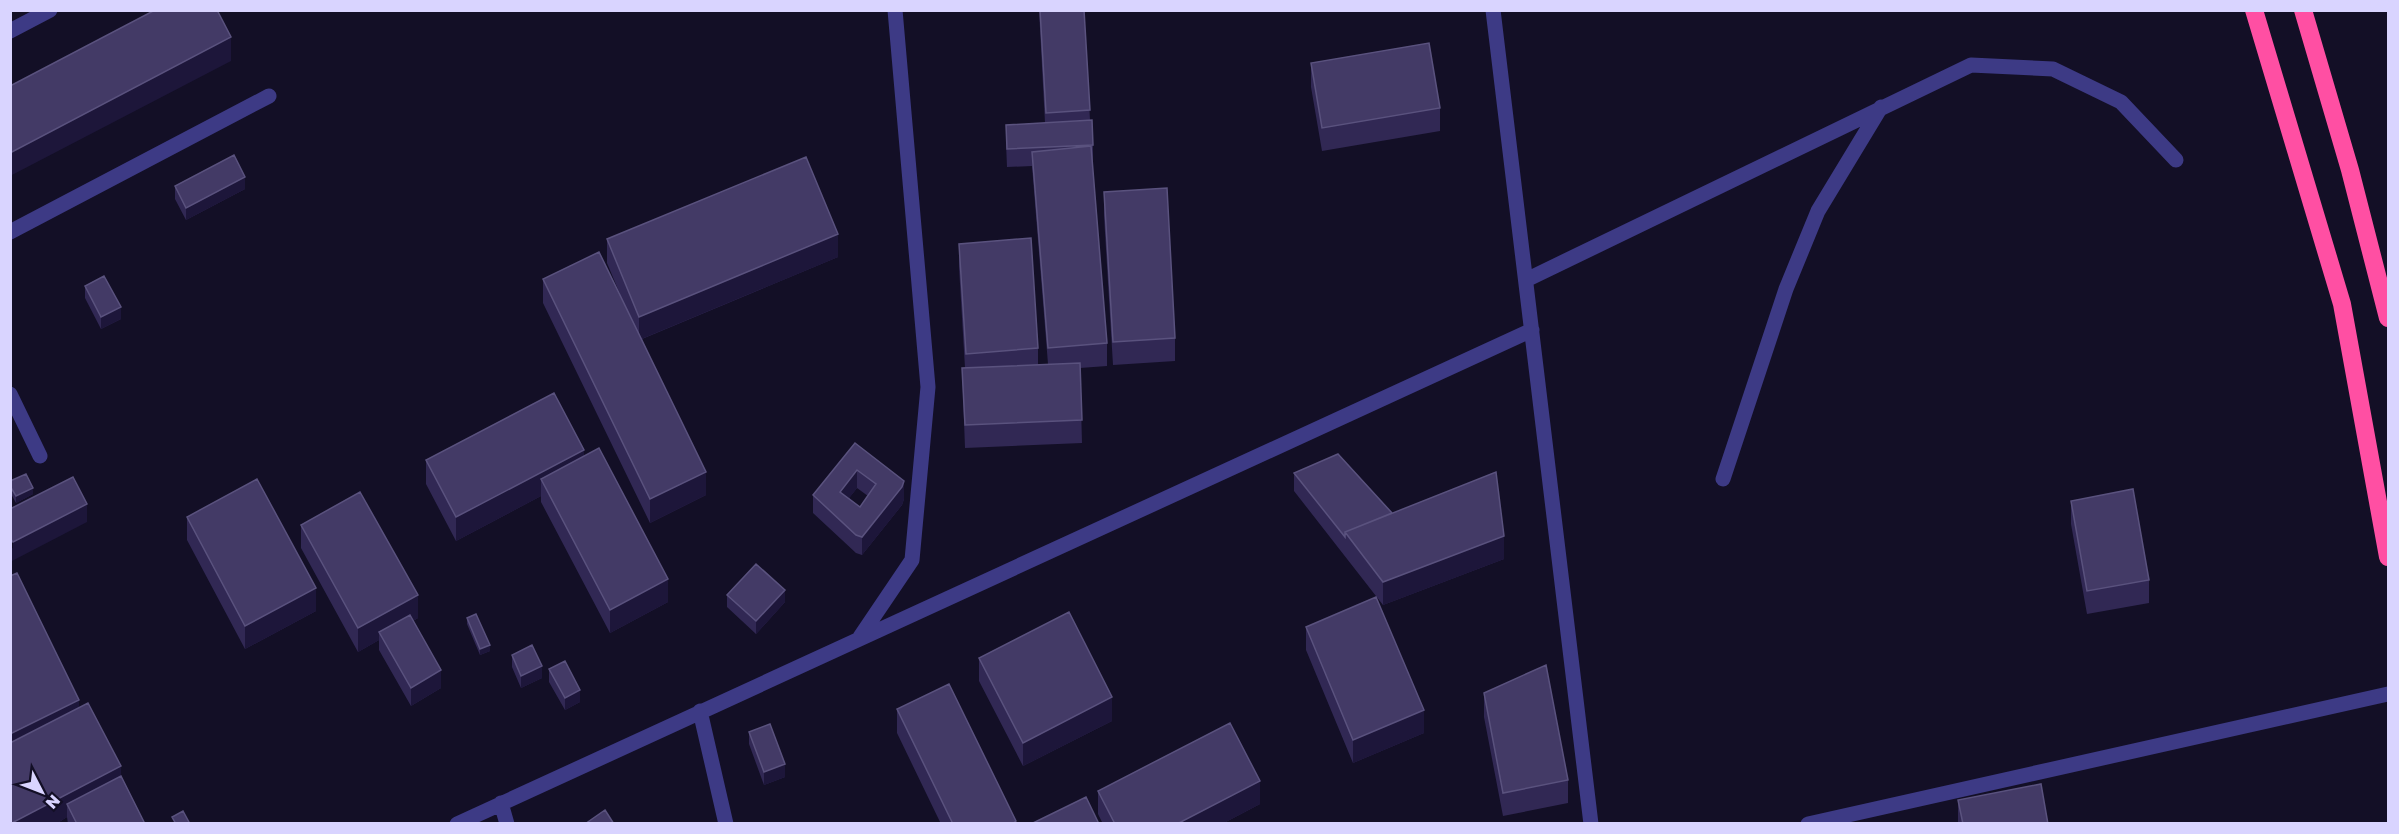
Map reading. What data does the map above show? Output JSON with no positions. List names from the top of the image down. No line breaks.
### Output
{"north":"bottom right"}
